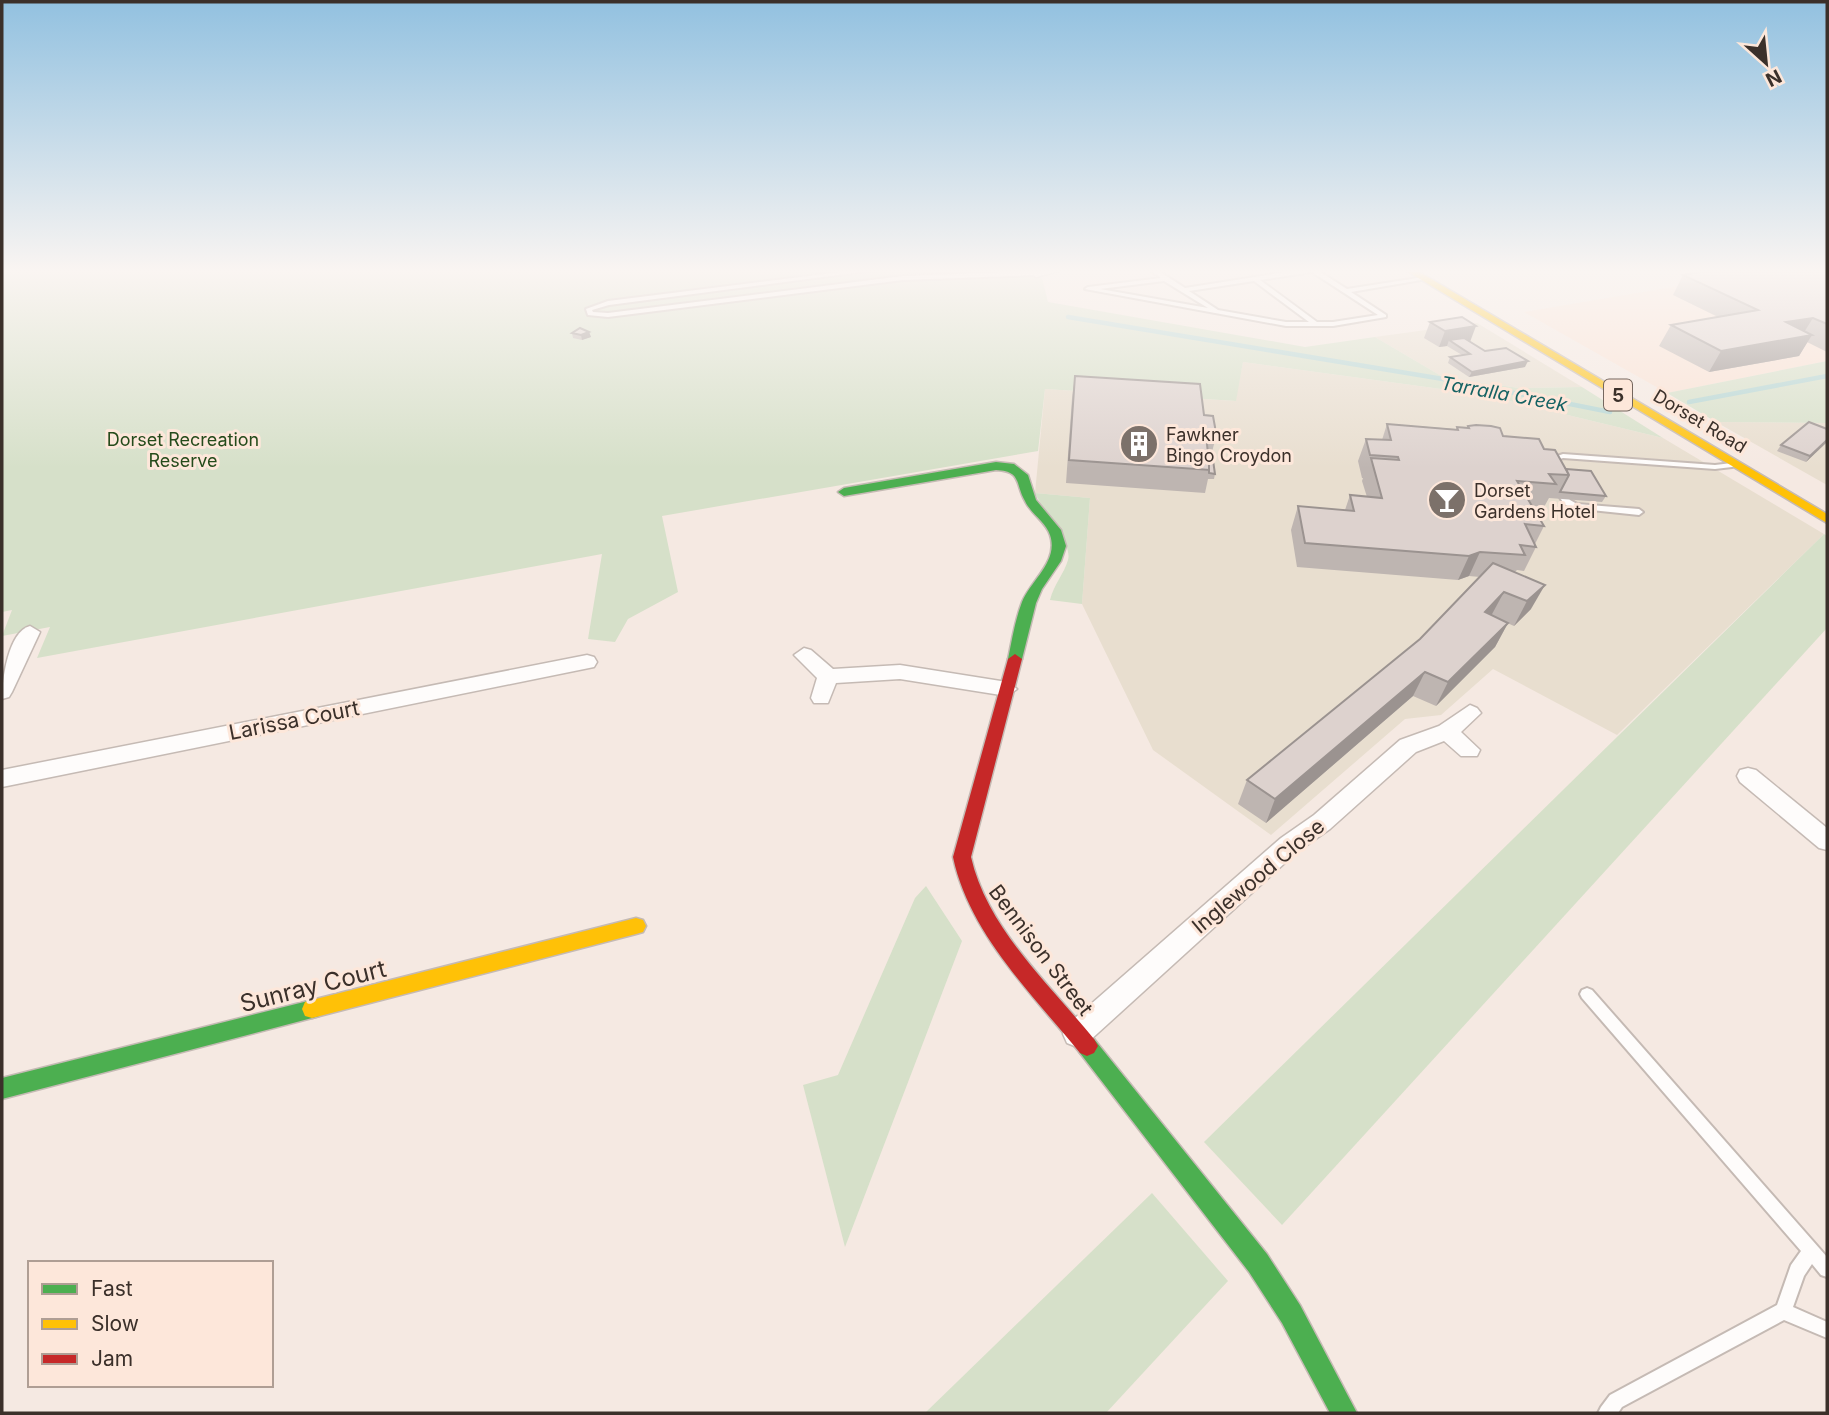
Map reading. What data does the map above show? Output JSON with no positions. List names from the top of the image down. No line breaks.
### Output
{"streets":{"street":["5","Dorset Road","Larissa Court","Inglewood Close","Bennison Street","Sunray Court"]},"crossings":[["Inglewood Close","Bennison Street"]],"water":["Tarralla Creek"],"parks":["Dorset Recreation Reserve"],"places":{"building":["Fawkner Bingo Croydon"],"bar":["Dorset Gardens Hotel"]},"legend":["Fast","Slow","Jam"],"north":"bottom right"}
